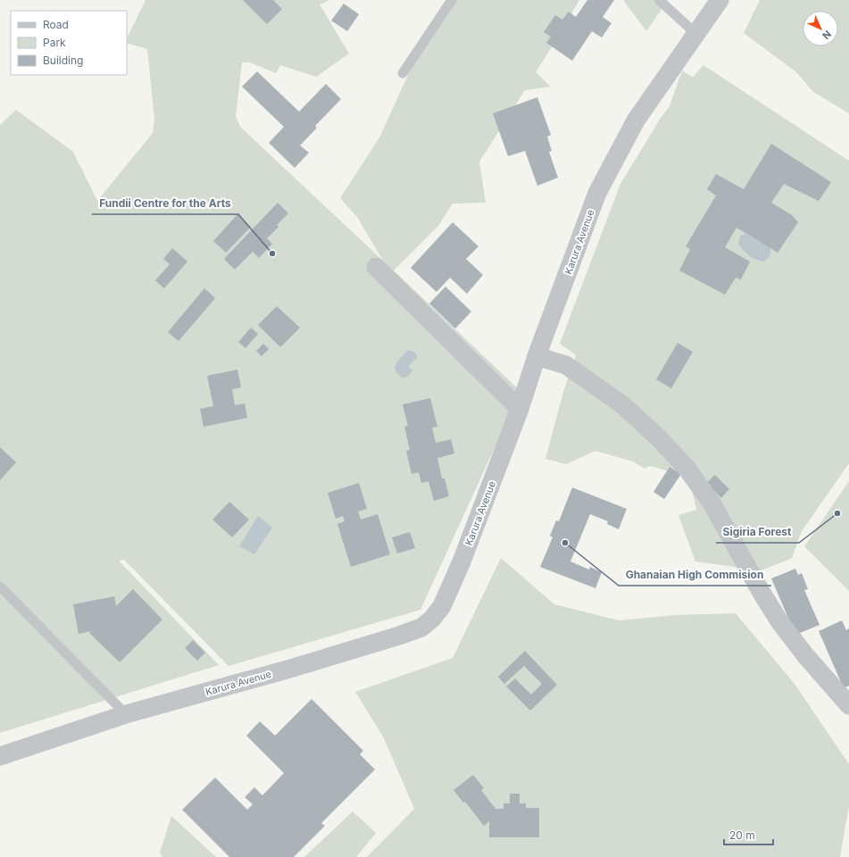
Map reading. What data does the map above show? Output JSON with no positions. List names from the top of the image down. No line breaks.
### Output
{"streets":{"street":["Karura Avenue"]},"places":["Fundii Centre for the Arts","Sigiria Forest","Ghanaian High Commision"],"legend":["Road","Park","Building"],"scale_bar":"20 m","north":"bottom right"}
